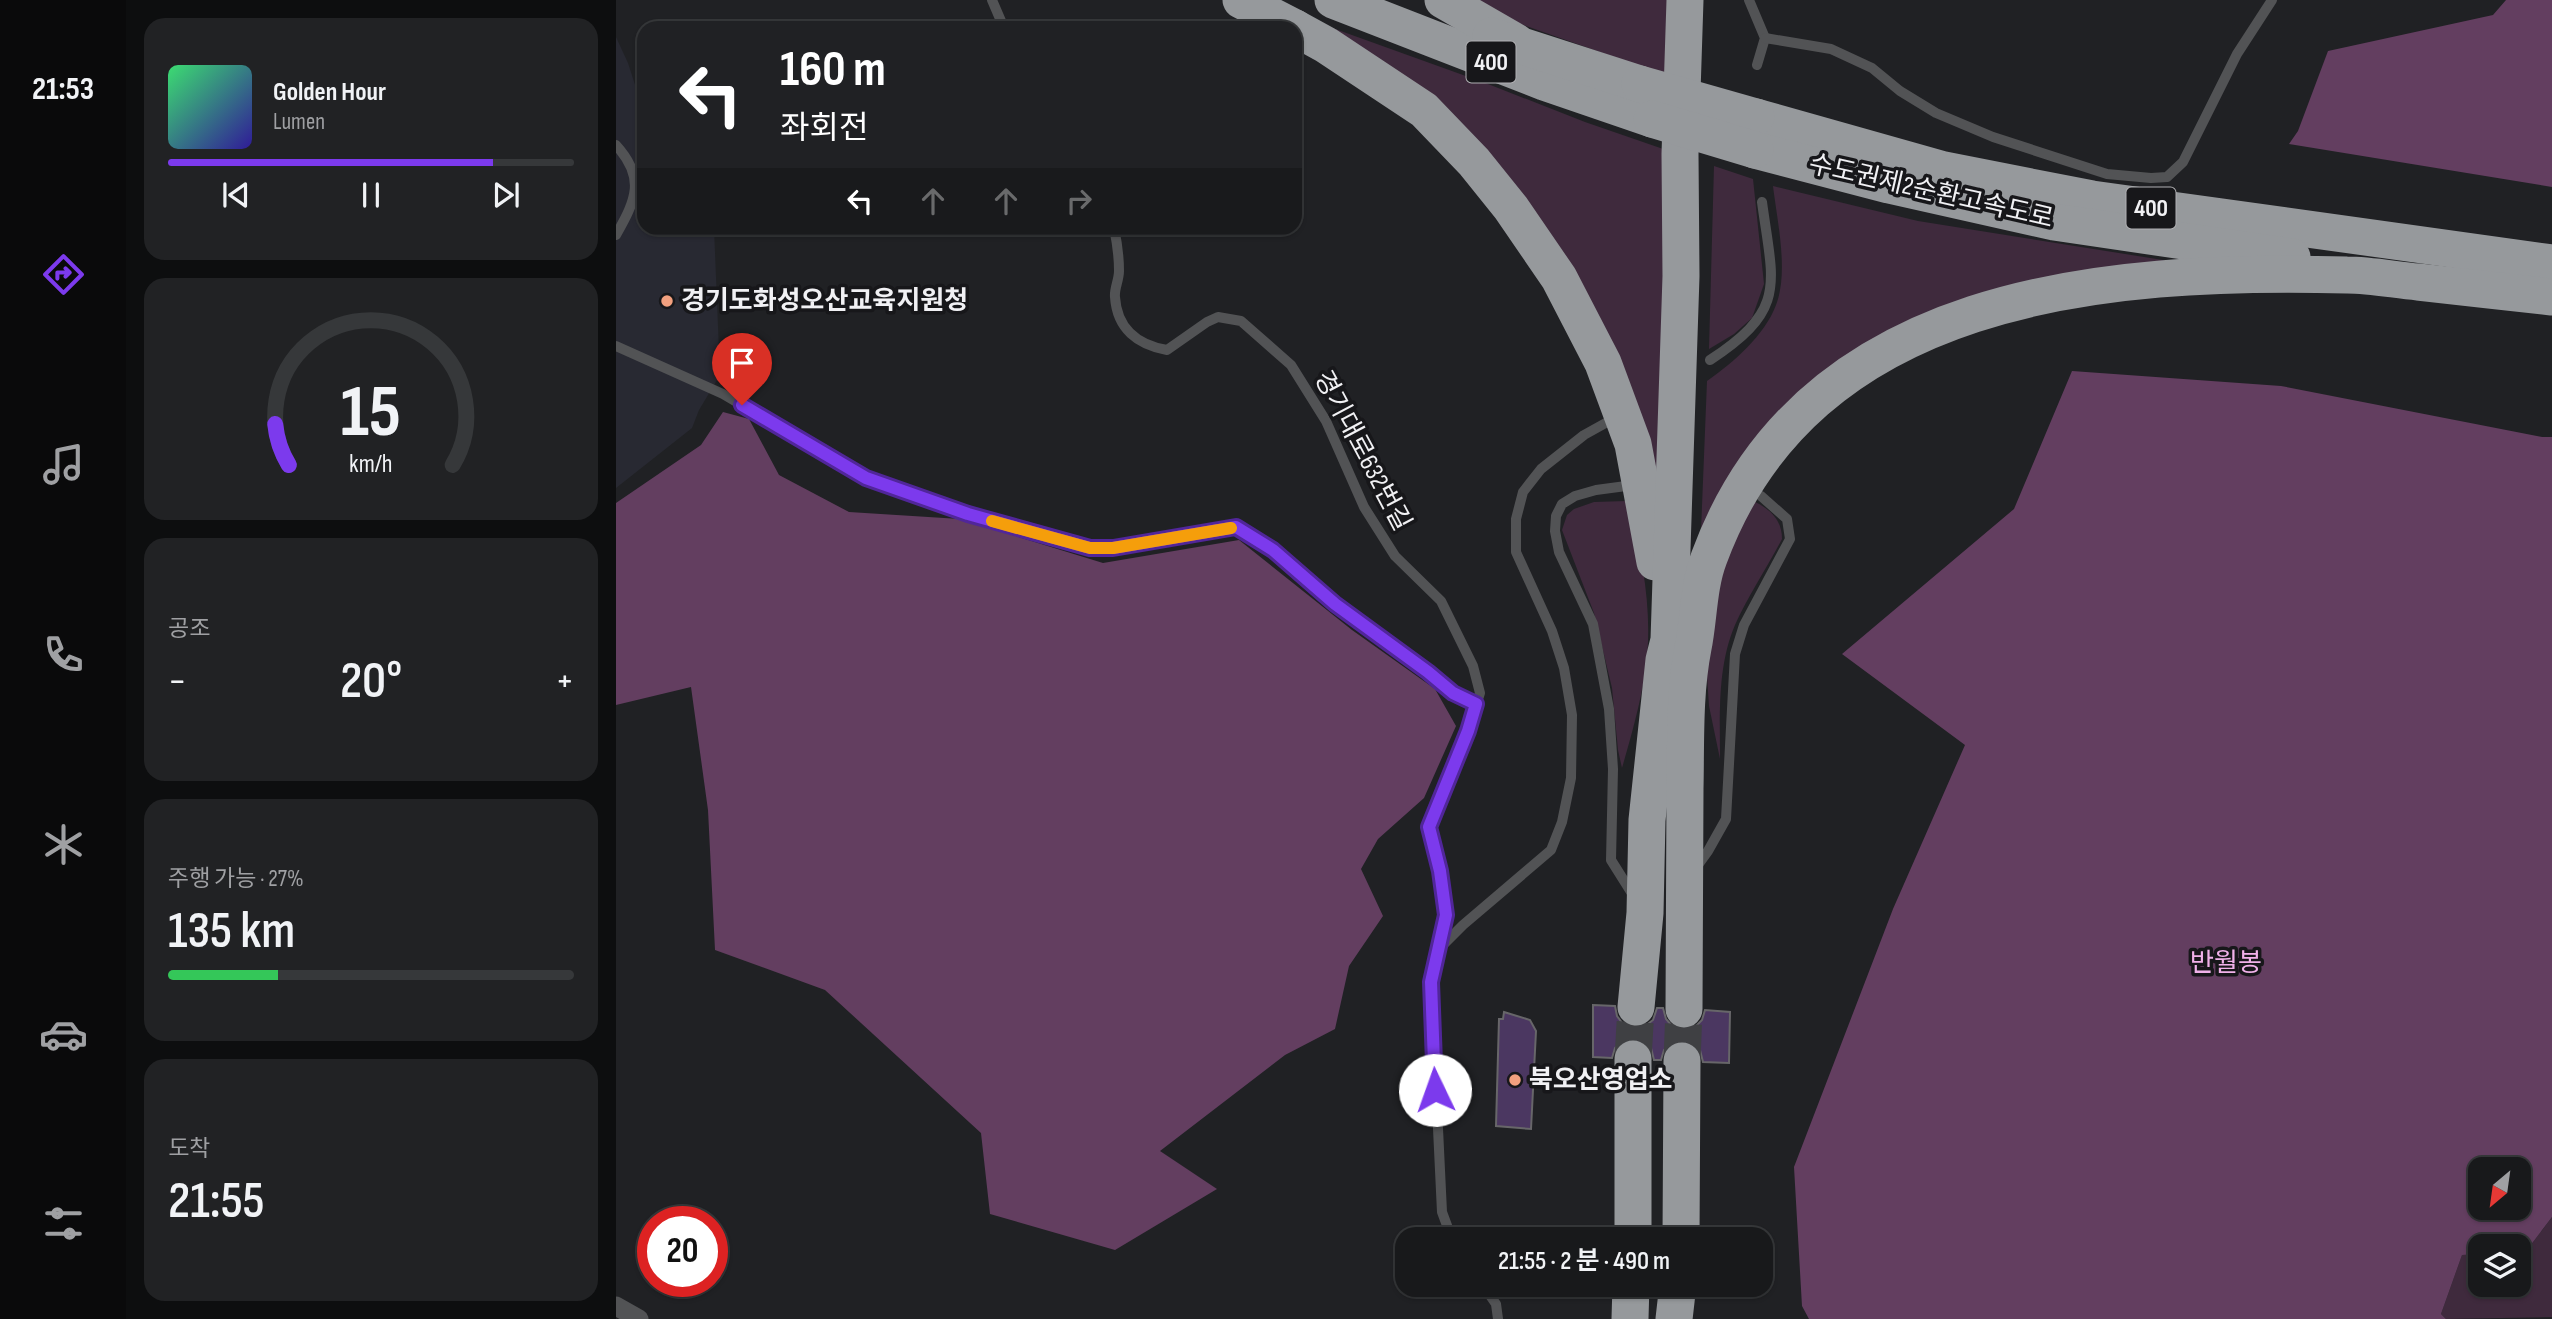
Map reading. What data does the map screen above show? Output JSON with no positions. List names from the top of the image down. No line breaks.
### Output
{"streets":{"highway":["400","수도권제2순환고속도로"],"lane":["경기대로632번길"]},"parks":["반월봉"],"places":["경기도화성오산교육지원청","북오산영업소"],"north":"bottom left","page":{"tabs":"21:53","turn":["160 m","좌회전"],"song":["Golden Hour","Lumen"],"tile":["공조",["주행 가능 · 27%","135 km"],["도착","21:55"]],"heat":["−","20°","+"],"limit":"20","trip":"21:55 · 2 분 · 490 m","gauge":["15","km/h"]}}
